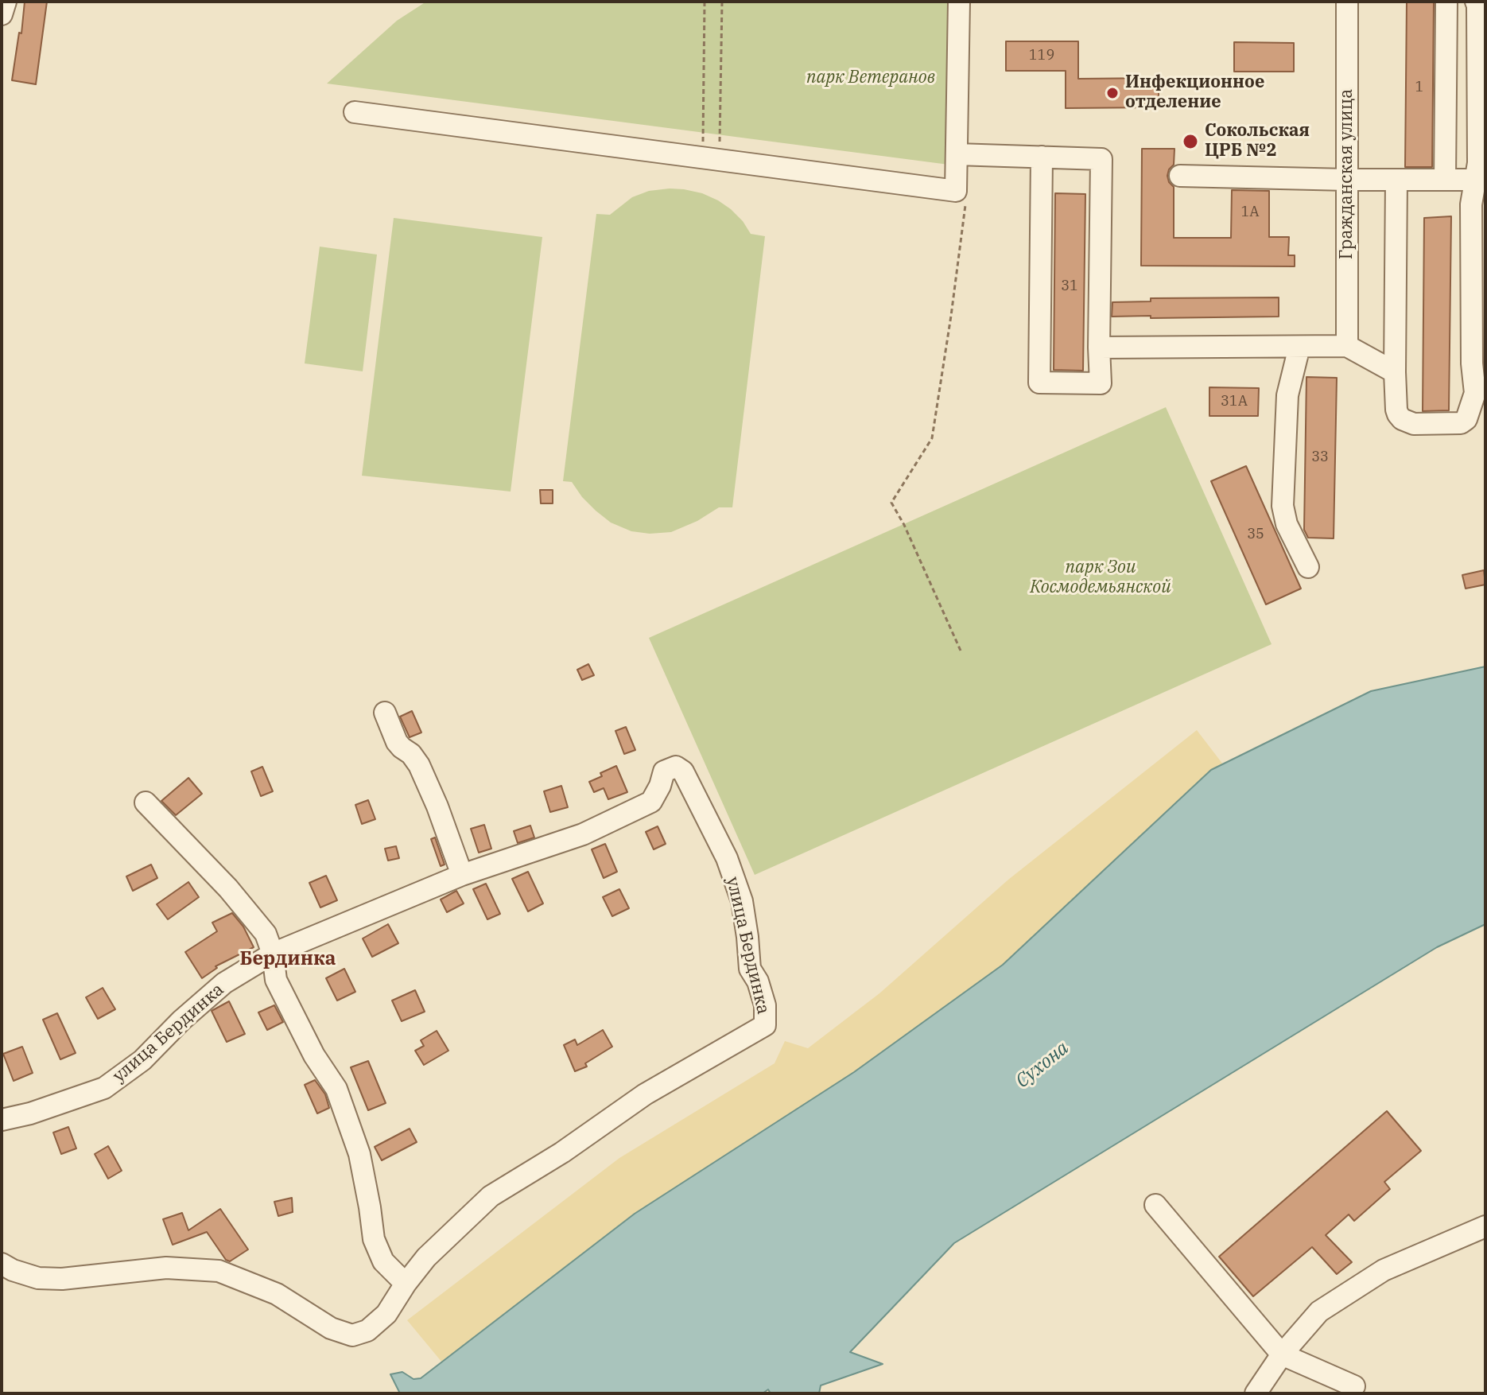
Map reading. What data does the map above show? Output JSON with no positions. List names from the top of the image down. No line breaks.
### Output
{"streets":{"street":["Гражданская улица","улица Бердинка"]},"districts":["Бердинка"],"water":["Сухона"],"parks":["парк Ветеранов","парк Зои Космодемьянской"],"places":["Инфекционное отделение","Сокольская ЦРБ №2"],"house_numbers":["119","1","1А","31","31А","33","35"]}
